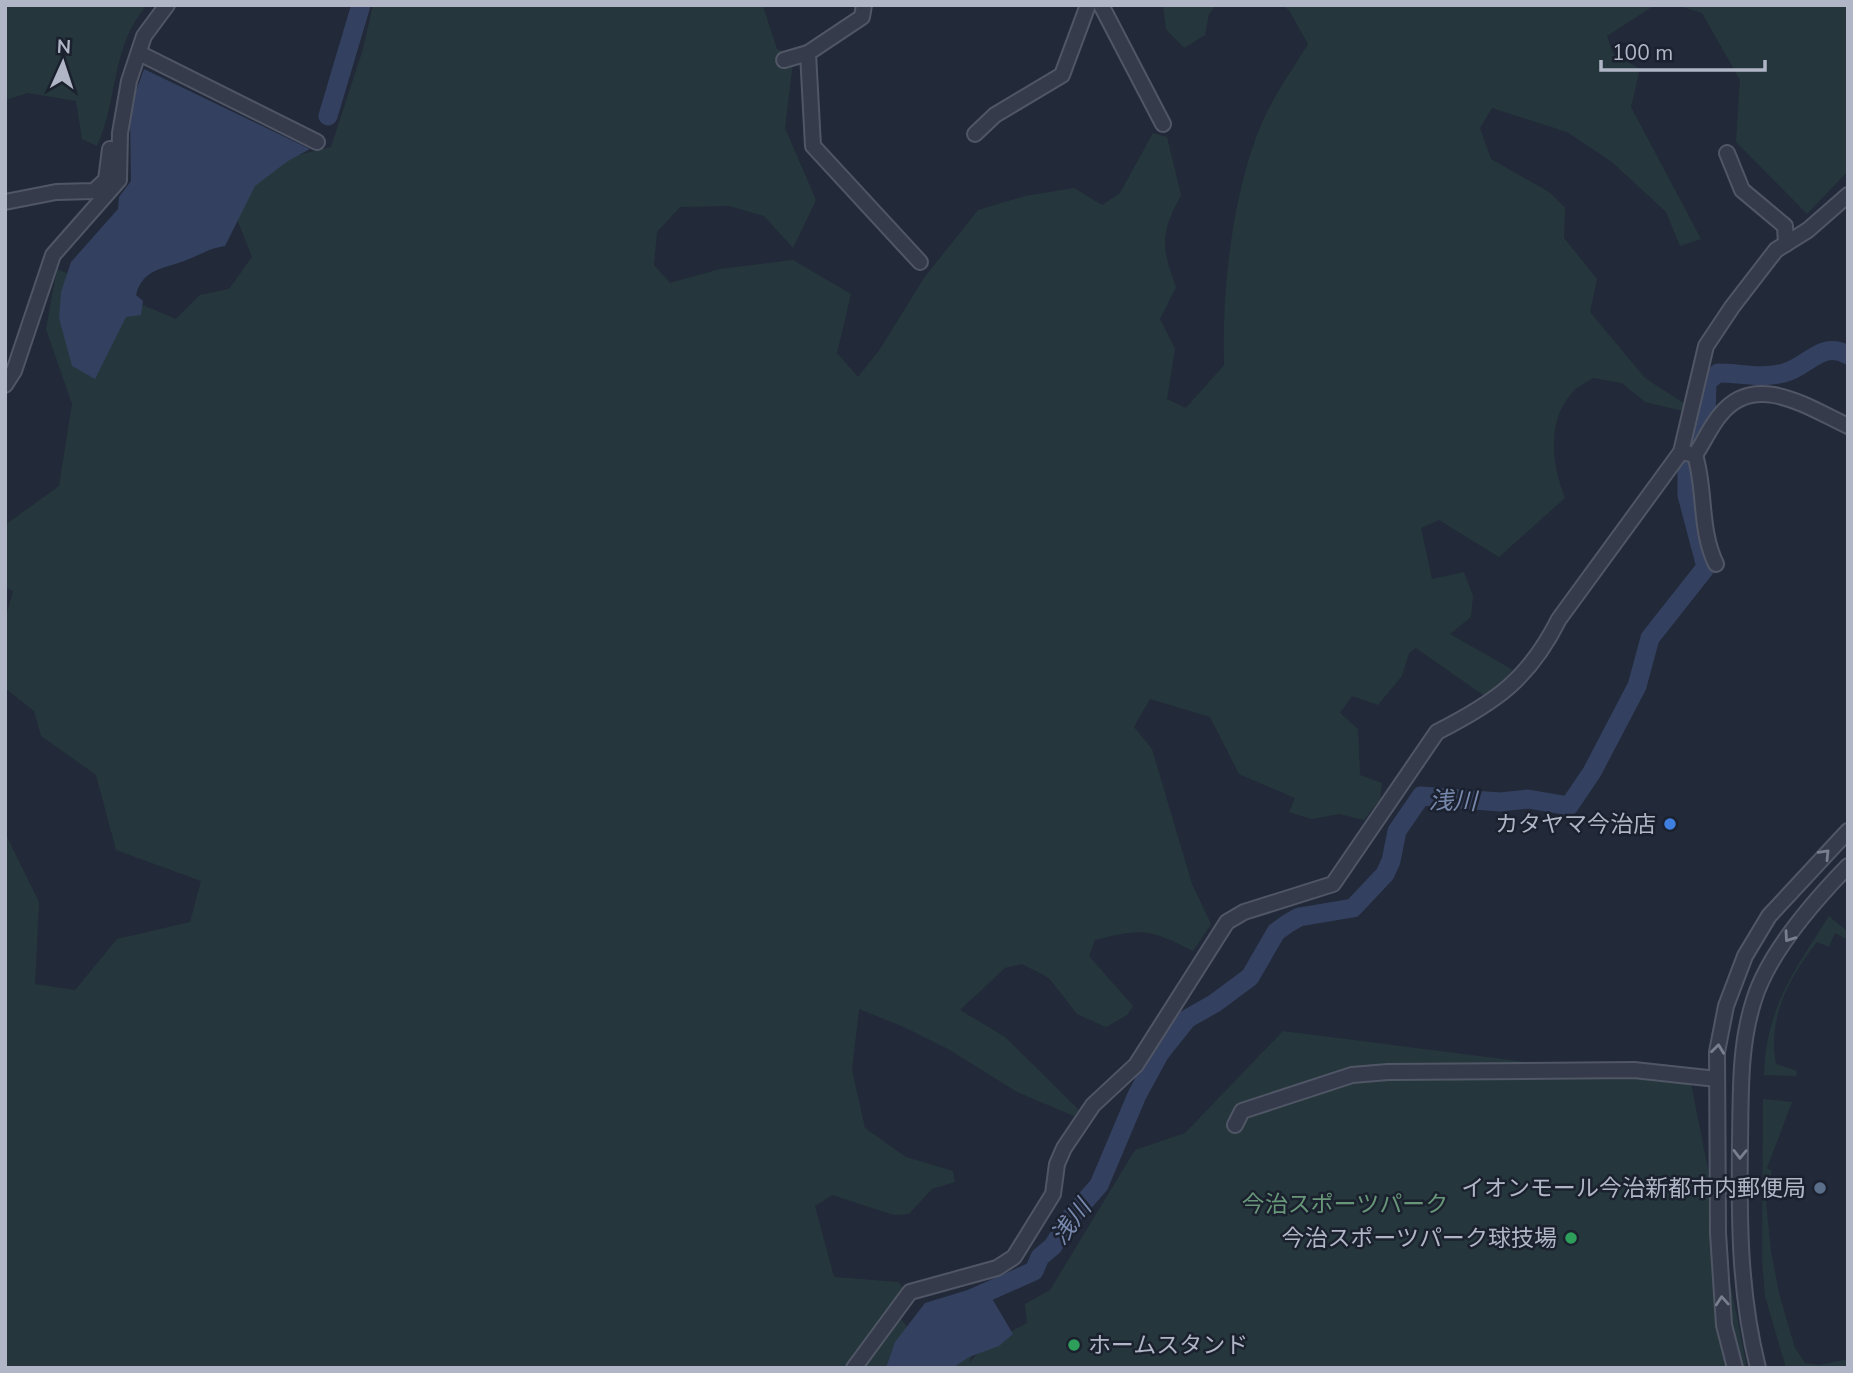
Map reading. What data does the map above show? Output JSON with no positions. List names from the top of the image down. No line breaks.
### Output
{"water":["浅川"],"parks":["今治スポーツパーク"],"places":["カタヤマ今治店","イオンモール今治新都市内郵便局","今治スポーツパーク球技場","ホームスタンド"],"scale_bar":"100 m","north":"top"}
